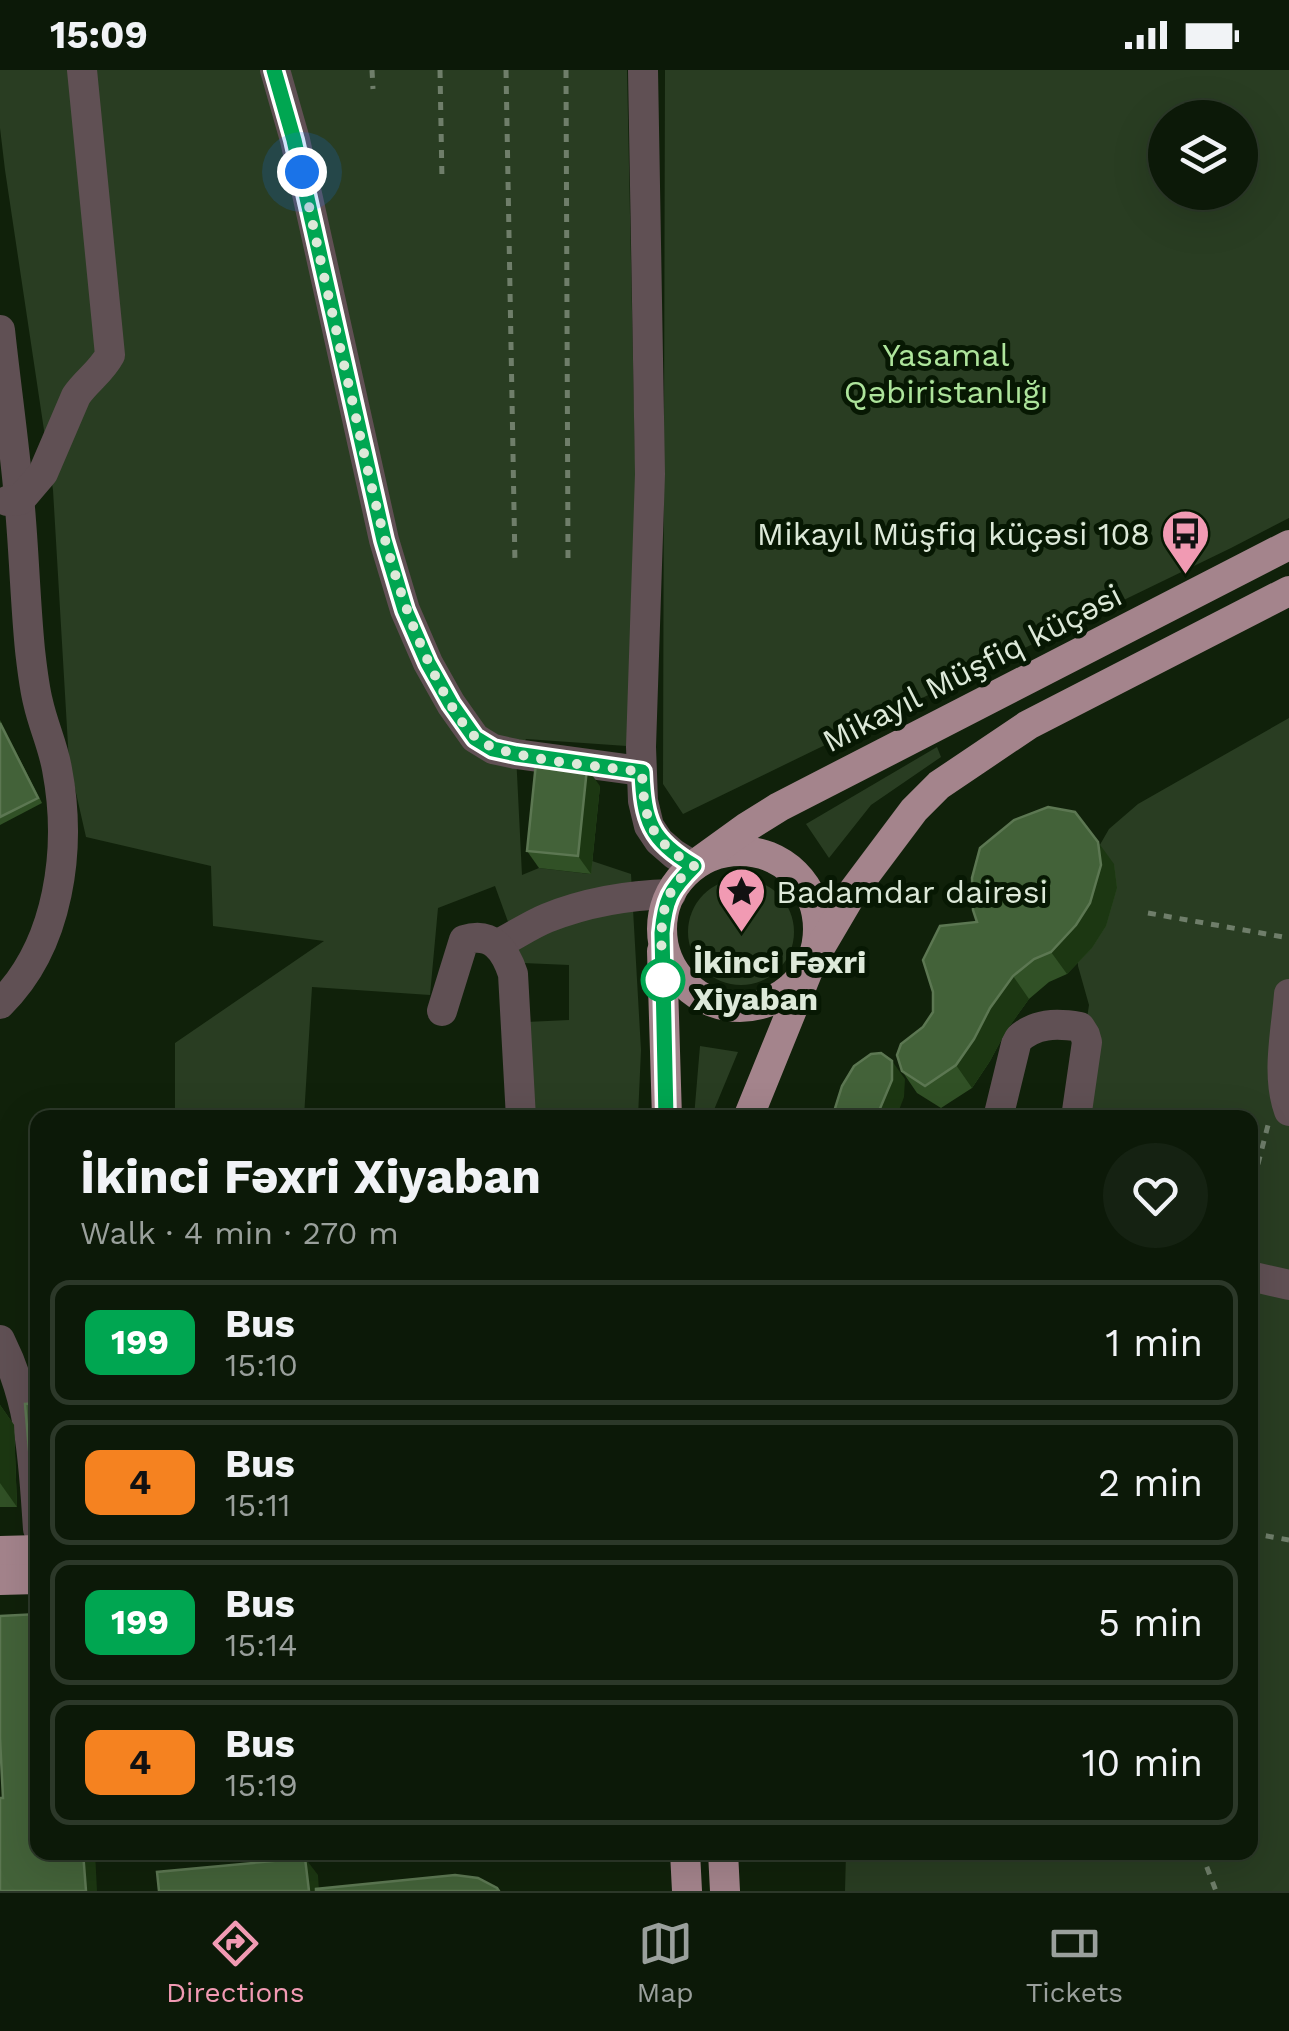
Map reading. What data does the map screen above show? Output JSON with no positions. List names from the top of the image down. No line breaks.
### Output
{"streets":{"main road":["Mikayıl Müşfiq küçəsi"]},"parks":["Yasamal Qəbiristanlığı"],"places":{"bus stop":["Mikayıl Müşfiq küçəsi 108"],"place":["Badamdar dairəsi"],"other":["İkinci Fəxri Xiyaban"]},"lines":["bus line 199"],"page":{"status":"15:09","heading":["İkinci Fəxri Xiyaban","Walk · 4 min · 270 m"],"list":[{"mark":"199","name":"Bus","note":"15:10","value":"1 min"},{"mark":"4","name":"Bus","note":"15:11","value":"2 min"},{"mark":"199","name":"Bus","note":"15:14","value":"5 min"},{"mark":"4","name":"Bus","note":"15:19","value":"10 min"}],"tabs":["Directions","Map","Tickets"]}}
